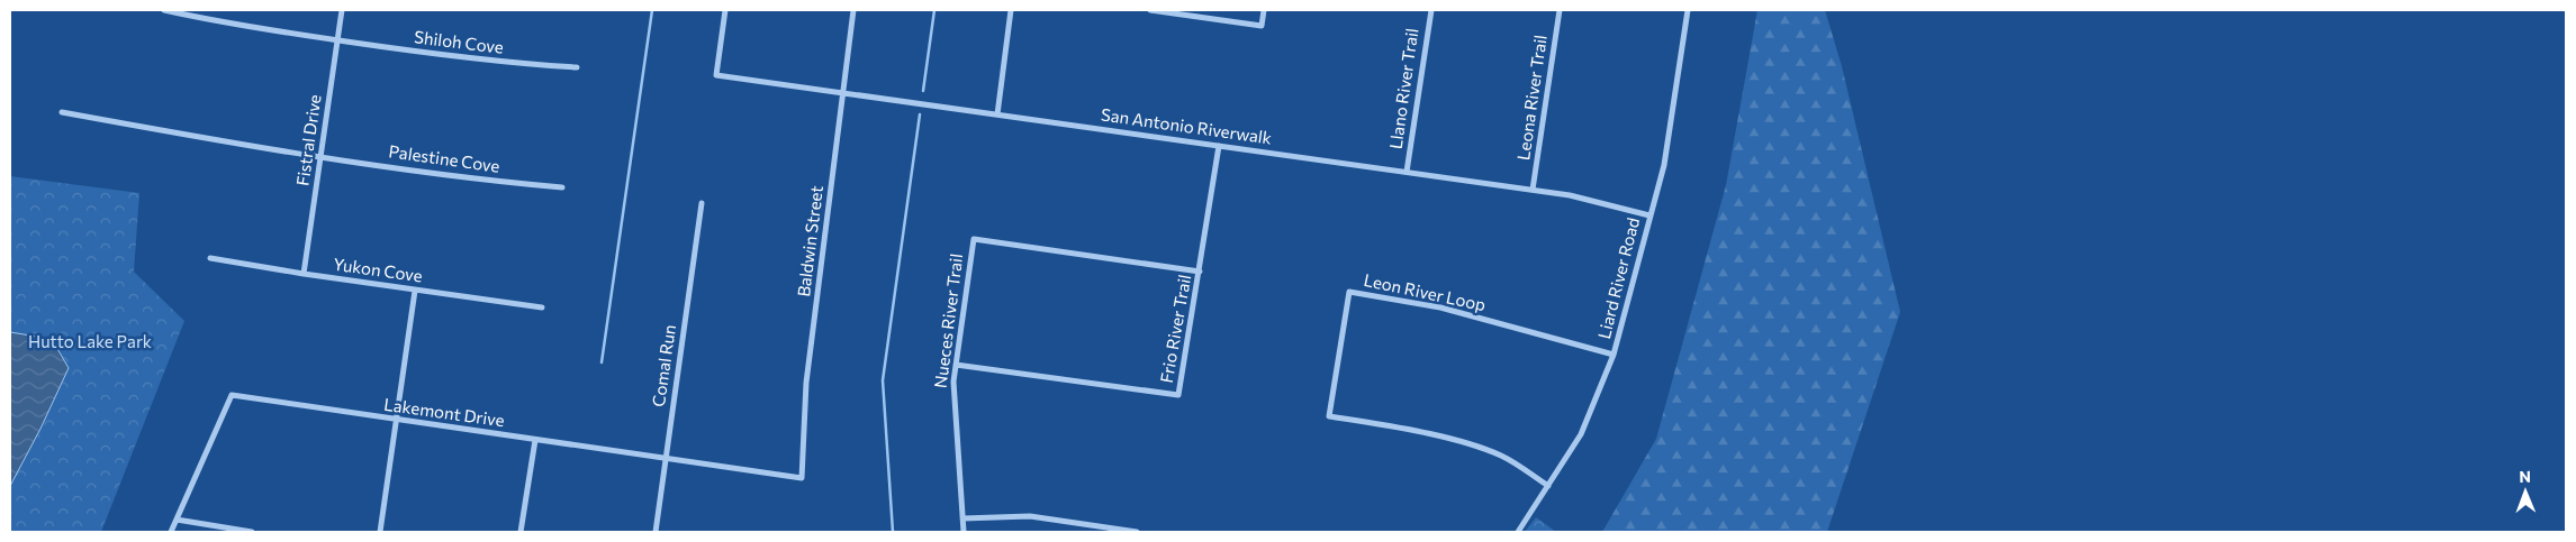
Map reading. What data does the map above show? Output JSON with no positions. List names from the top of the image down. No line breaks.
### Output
{"streets":{"street":["Shiloh Cove","Llano River Trail","Leona River Trail","San Antonio Riverwalk","Fistral Drive","Palestine Cove","Baldwin Street","Yukon Cove","Liard River Road","Leon River Loop","Nueces River Trail","Frio River Trail","Comal Run","Lakemont Drive"]},"crossings":[["Shiloh Cove","Fistral Drive"],["Llano River Trail","San Antonio Riverwalk"],["Leona River Trail","San Antonio Riverwalk"],["San Antonio Riverwalk","Baldwin Street"],["San Antonio Riverwalk","Liard River Road"],["San Antonio Riverwalk","Frio River Trail"],["Fistral Drive","Palestine Cove"],["Fistral Drive","Yukon Cove"],["Baldwin Street","Lakemont Drive"],["Liard River Road","Leon River Loop"],["Nueces River Trail","Frio River Trail"],["Comal Run","Lakemont Drive"]],"parks":["Hutto Lake Park"],"north":"top"}
